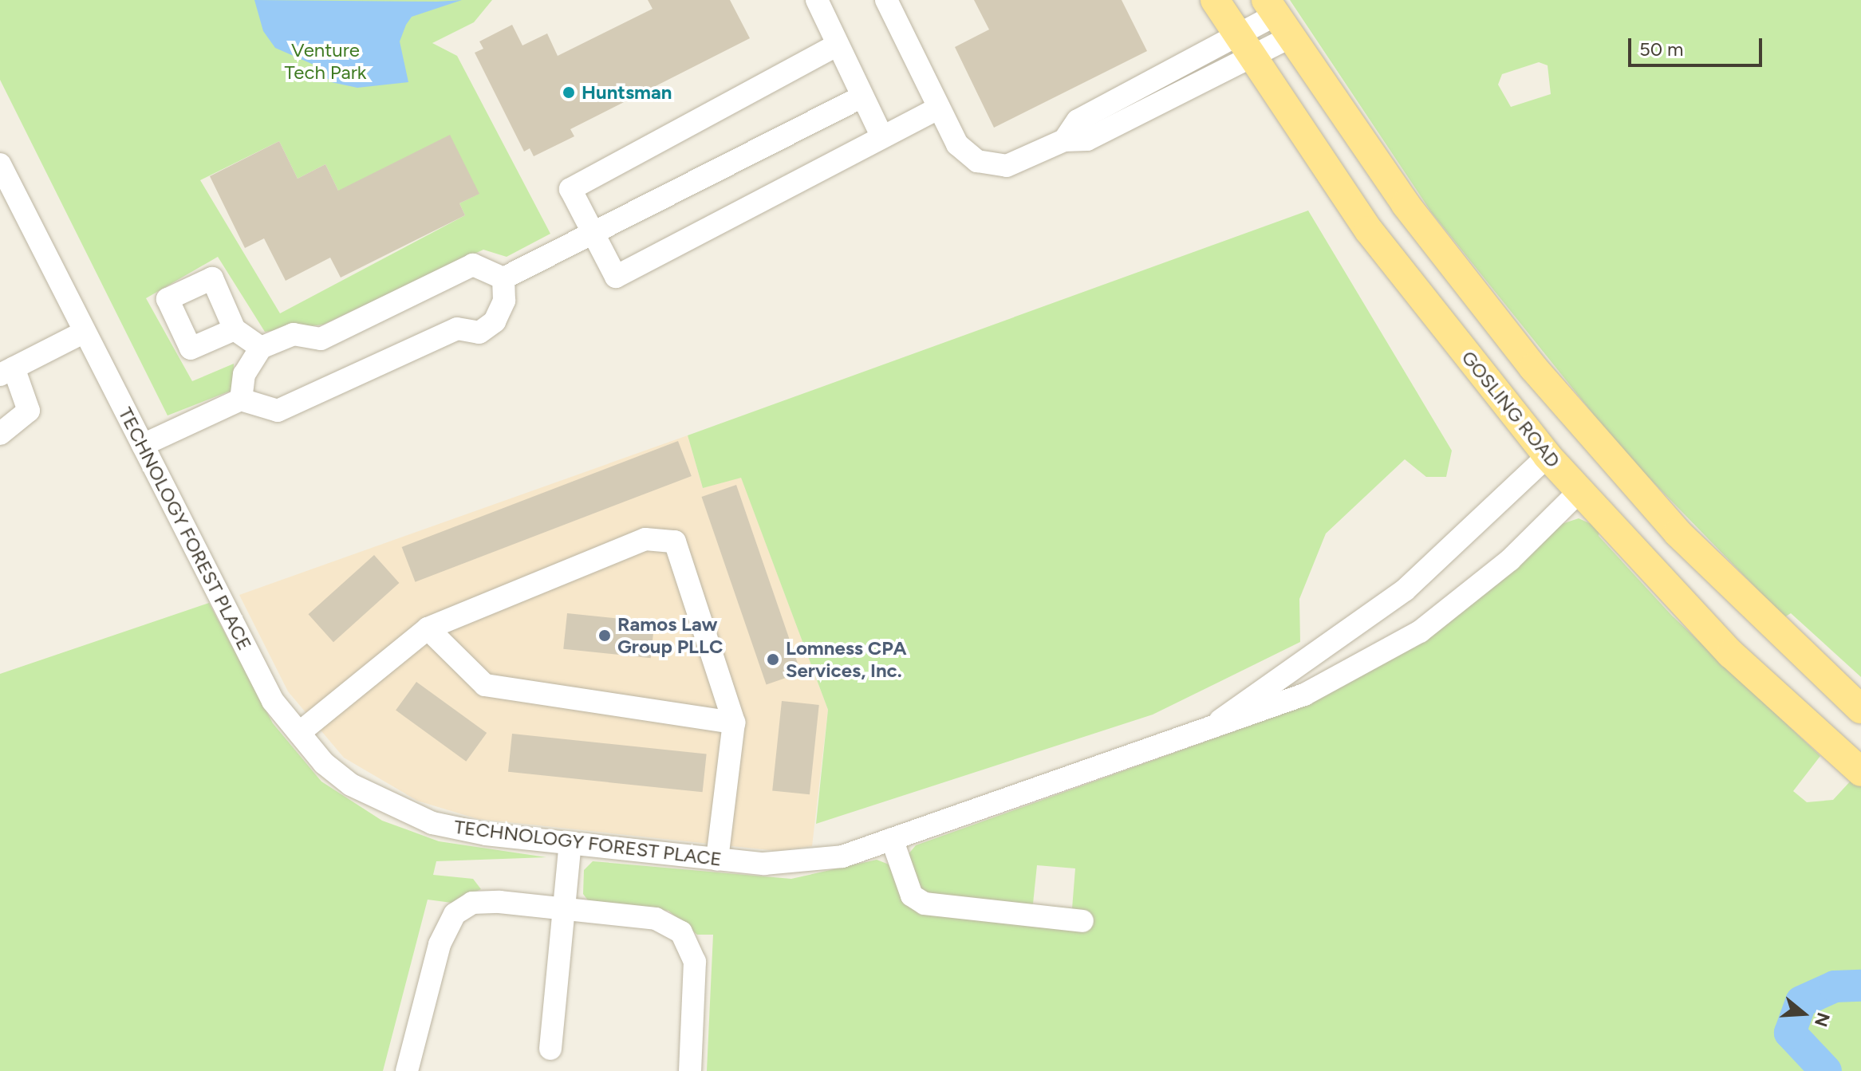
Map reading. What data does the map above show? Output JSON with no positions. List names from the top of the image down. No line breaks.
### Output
{"streets":{"main road":["GOSLING ROAD"],"street":["TECHNOLOGY FOREST PLACE"]},"crossings":[["GOSLING ROAD","TECHNOLOGY FOREST PLACE"]],"parks":["Venture Tech Park"],"places":["Huntsman","Ramos Law Group PLLC","Lomness CPA Services, Inc."],"scale_bar":"50 m","north":"right"}
